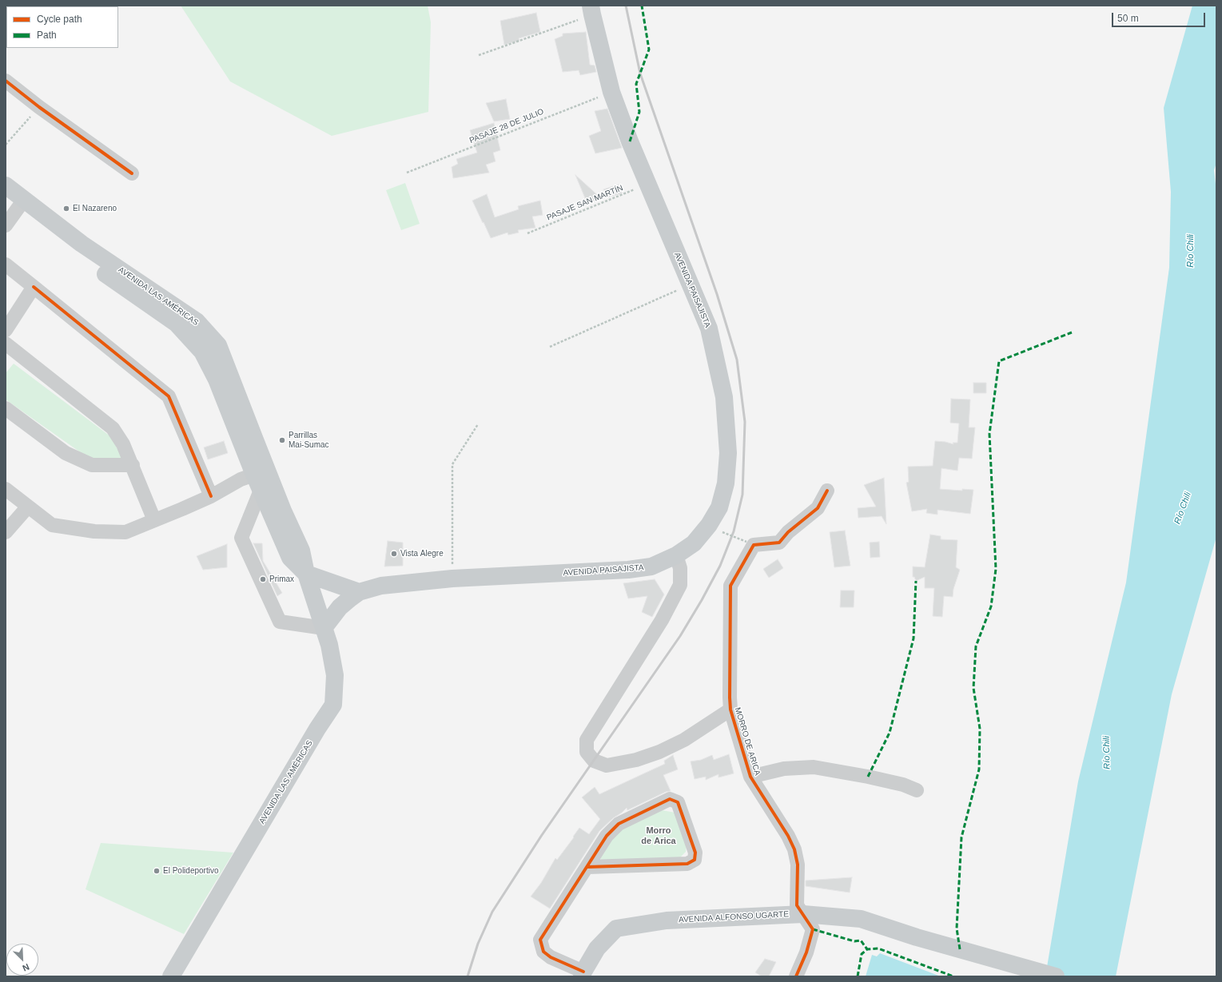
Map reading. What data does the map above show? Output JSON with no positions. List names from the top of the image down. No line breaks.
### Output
{"streets":{"main road":["AVENIDA PAISAJISTA","AVENIDA LAS AMÉRICAS","AVENIDA ALFONSO UGARTE"],"street":["MORRO DE ARICA"],"path":["PASAJE 28 DE JULIO","PASAJE SAN MARTÍN"]},"crossings":[["PASAJE 28 DE JULIO","AVENIDA PAISAJISTA"],["PASAJE SAN MARTÍN","AVENIDA PAISAJISTA"],["AVENIDA PAISAJISTA","AVENIDA LAS AMÉRICAS"],["MORRO DE ARICA","AVENIDA ALFONSO UGARTE"]],"districts":["Morro de Arica"],"water":["Río Chili"],"places":["El Nazareno","Parrillas Mai-Sumac","Vista Alegre","Primax","El Polideportivo"],"legend":["Cycle path","Path"],"scale_bar":"50 m","north":"bottom right"}
